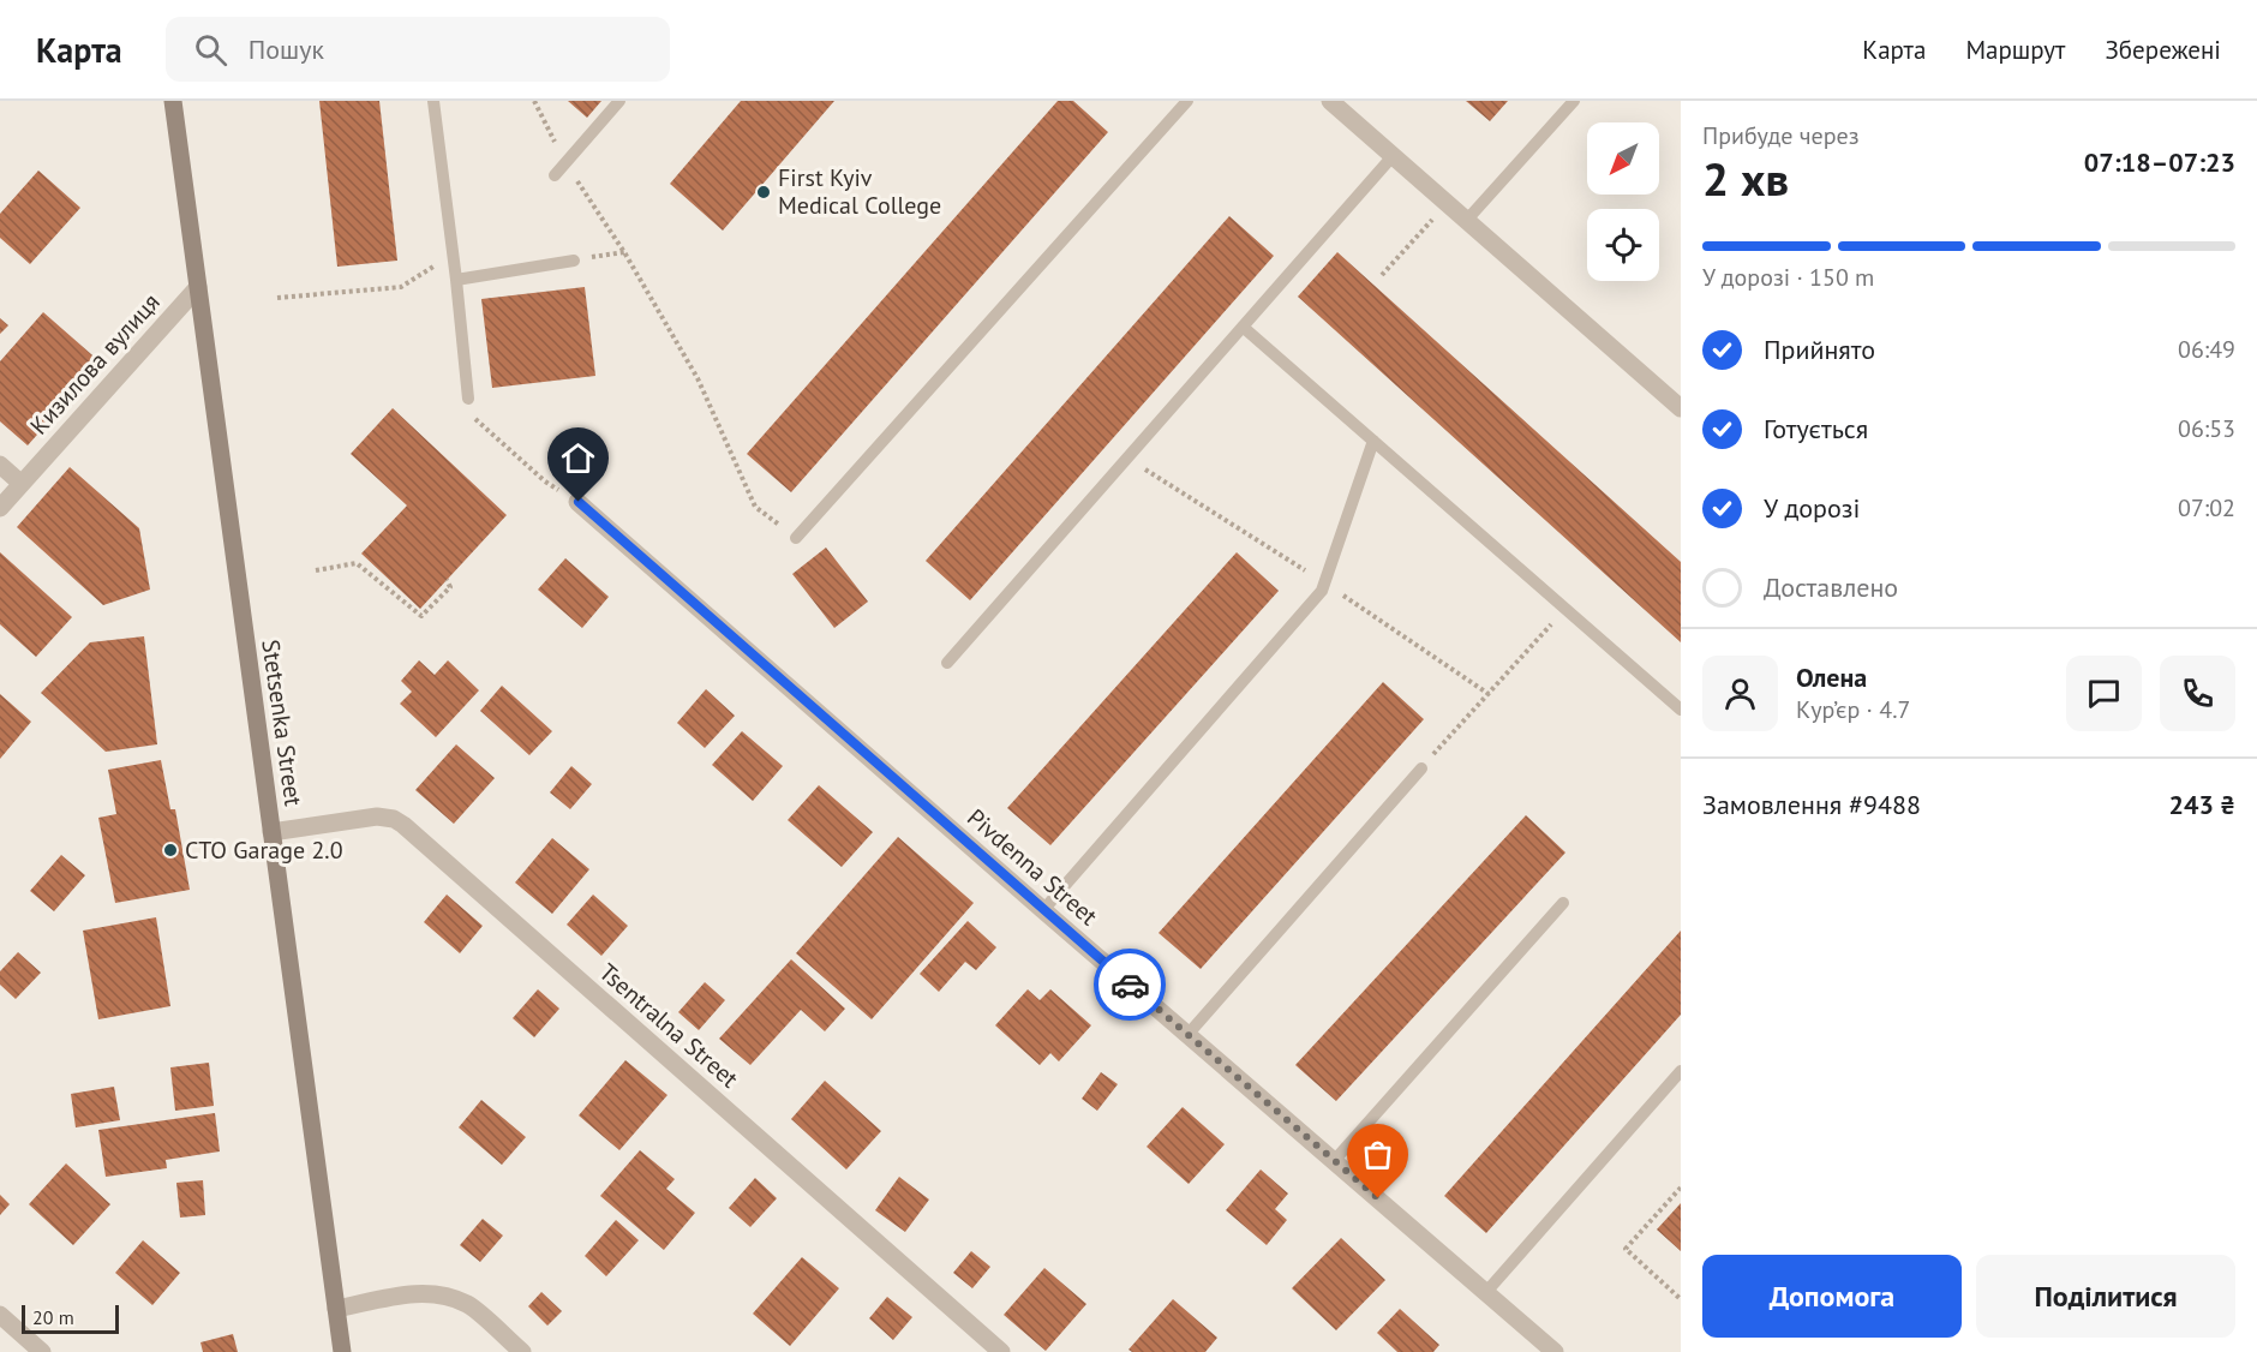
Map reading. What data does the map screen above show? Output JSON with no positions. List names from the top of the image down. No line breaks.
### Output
{"streets":{"main road":["Stetsenka Street"],"street":["Кизилова вулиця","Pivdenna Street","Tsentralna Street"]},"crossings":[["Кизилова вулиця","Stetsenka Street"],["Stetsenka Street","Tsentralna Street"]],"places":["First Kyiv Medical College","СТО Garage 2.0"],"scale_bar":"20 m","north":"bottom left","page":{"header":"Карта","search":"Пошук","nav":["Карта","Маршрут","Збережені"],"heading":["2 хв","Прибуде через","07:18–07:23"],"panel":["Олена","Кур’єр · 4.7","Замовлення #9488","243 ₴"],"bar":"У дорозі · 150 m","list":[["Прийнято","06:49"],["Готується","06:53"],["У дорозі","07:02"],"Доставлено"],"buttons":["Допомога","Поділитися"],"scale":"20 m"}}
